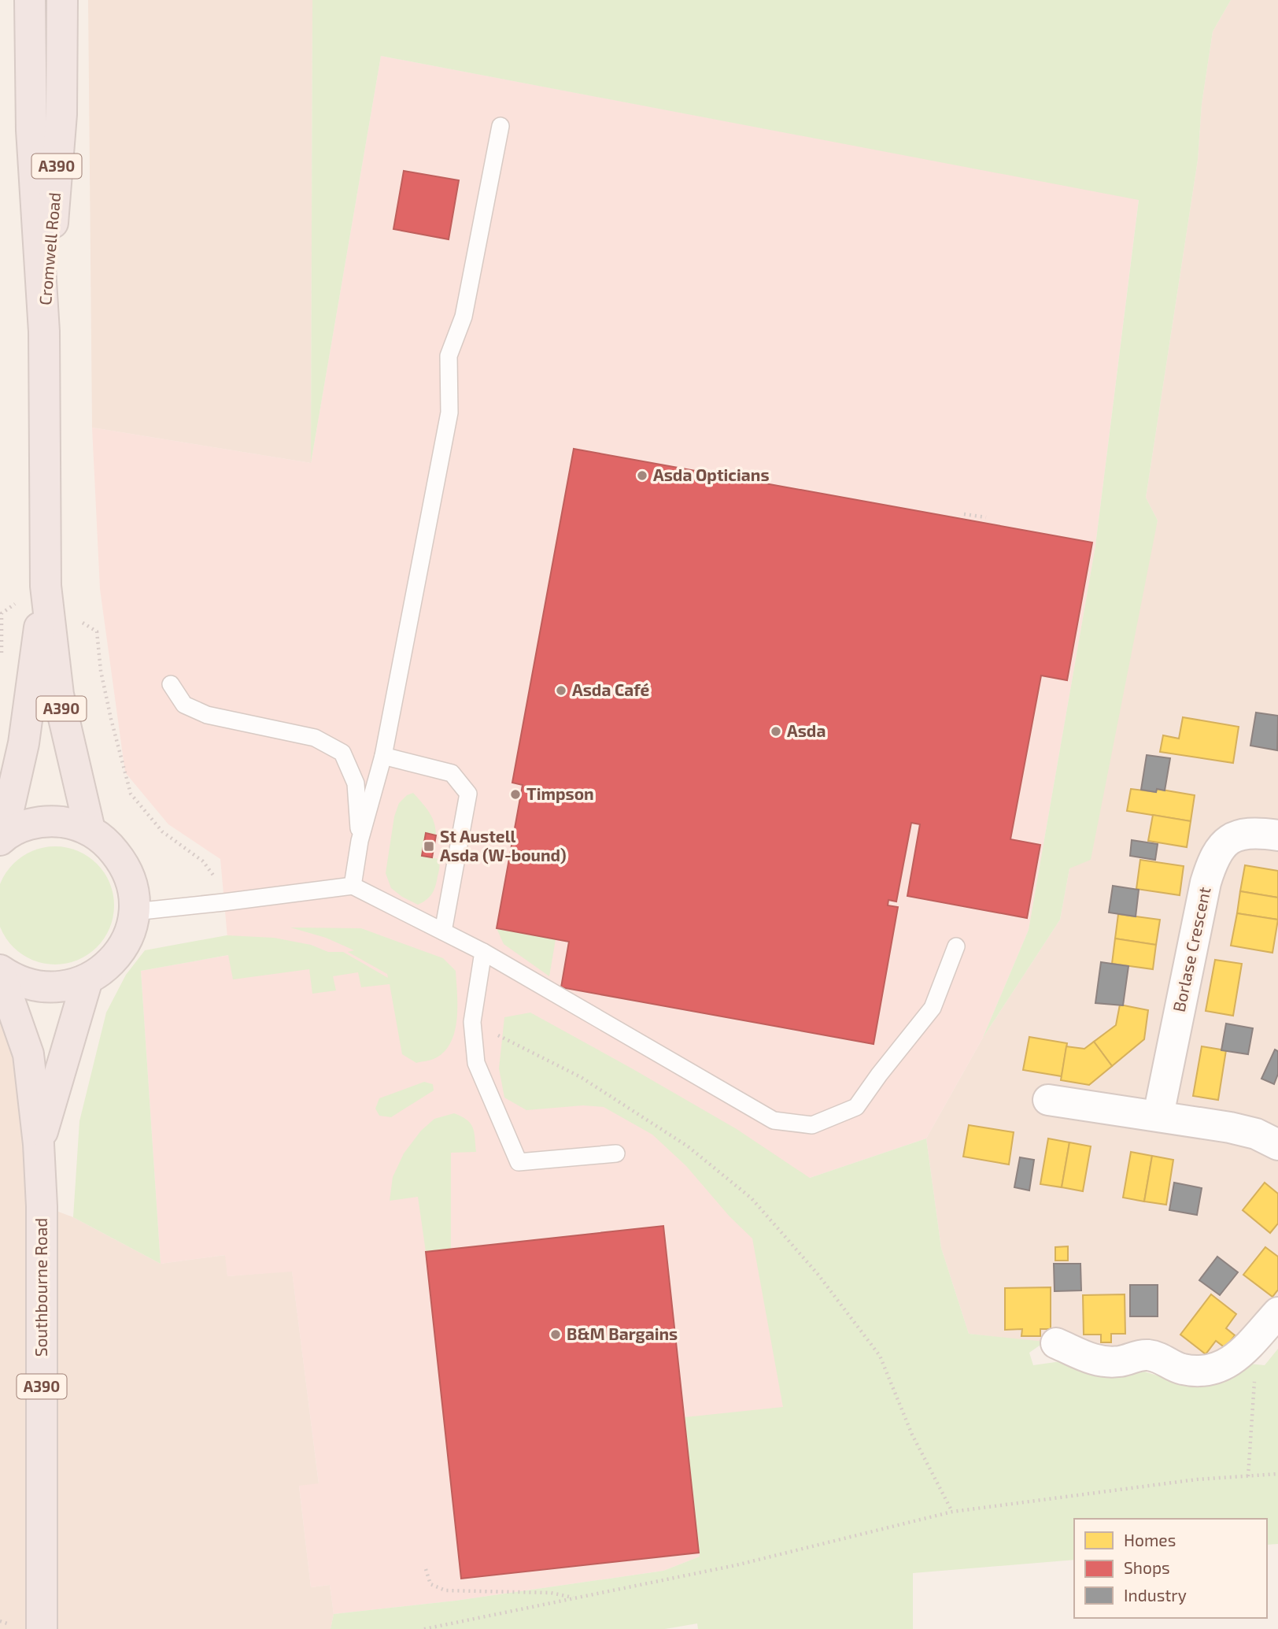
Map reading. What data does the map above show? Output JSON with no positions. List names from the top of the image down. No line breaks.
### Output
{"streets":{"highway":["A390","Cromwell Road","Southbourne Road"],"street":["Borlase Crescent"]},"crossings":[["A390","Cromwell Road"],["A390","Southbourne Road"]],"places":{"other":["Asda Opticians","Asda Café","Asda","Timpson","B&M Bargains"],"transit":["St Austell Asda (W-bound)"]},"legend":["Homes","Shops","Industry"]}
